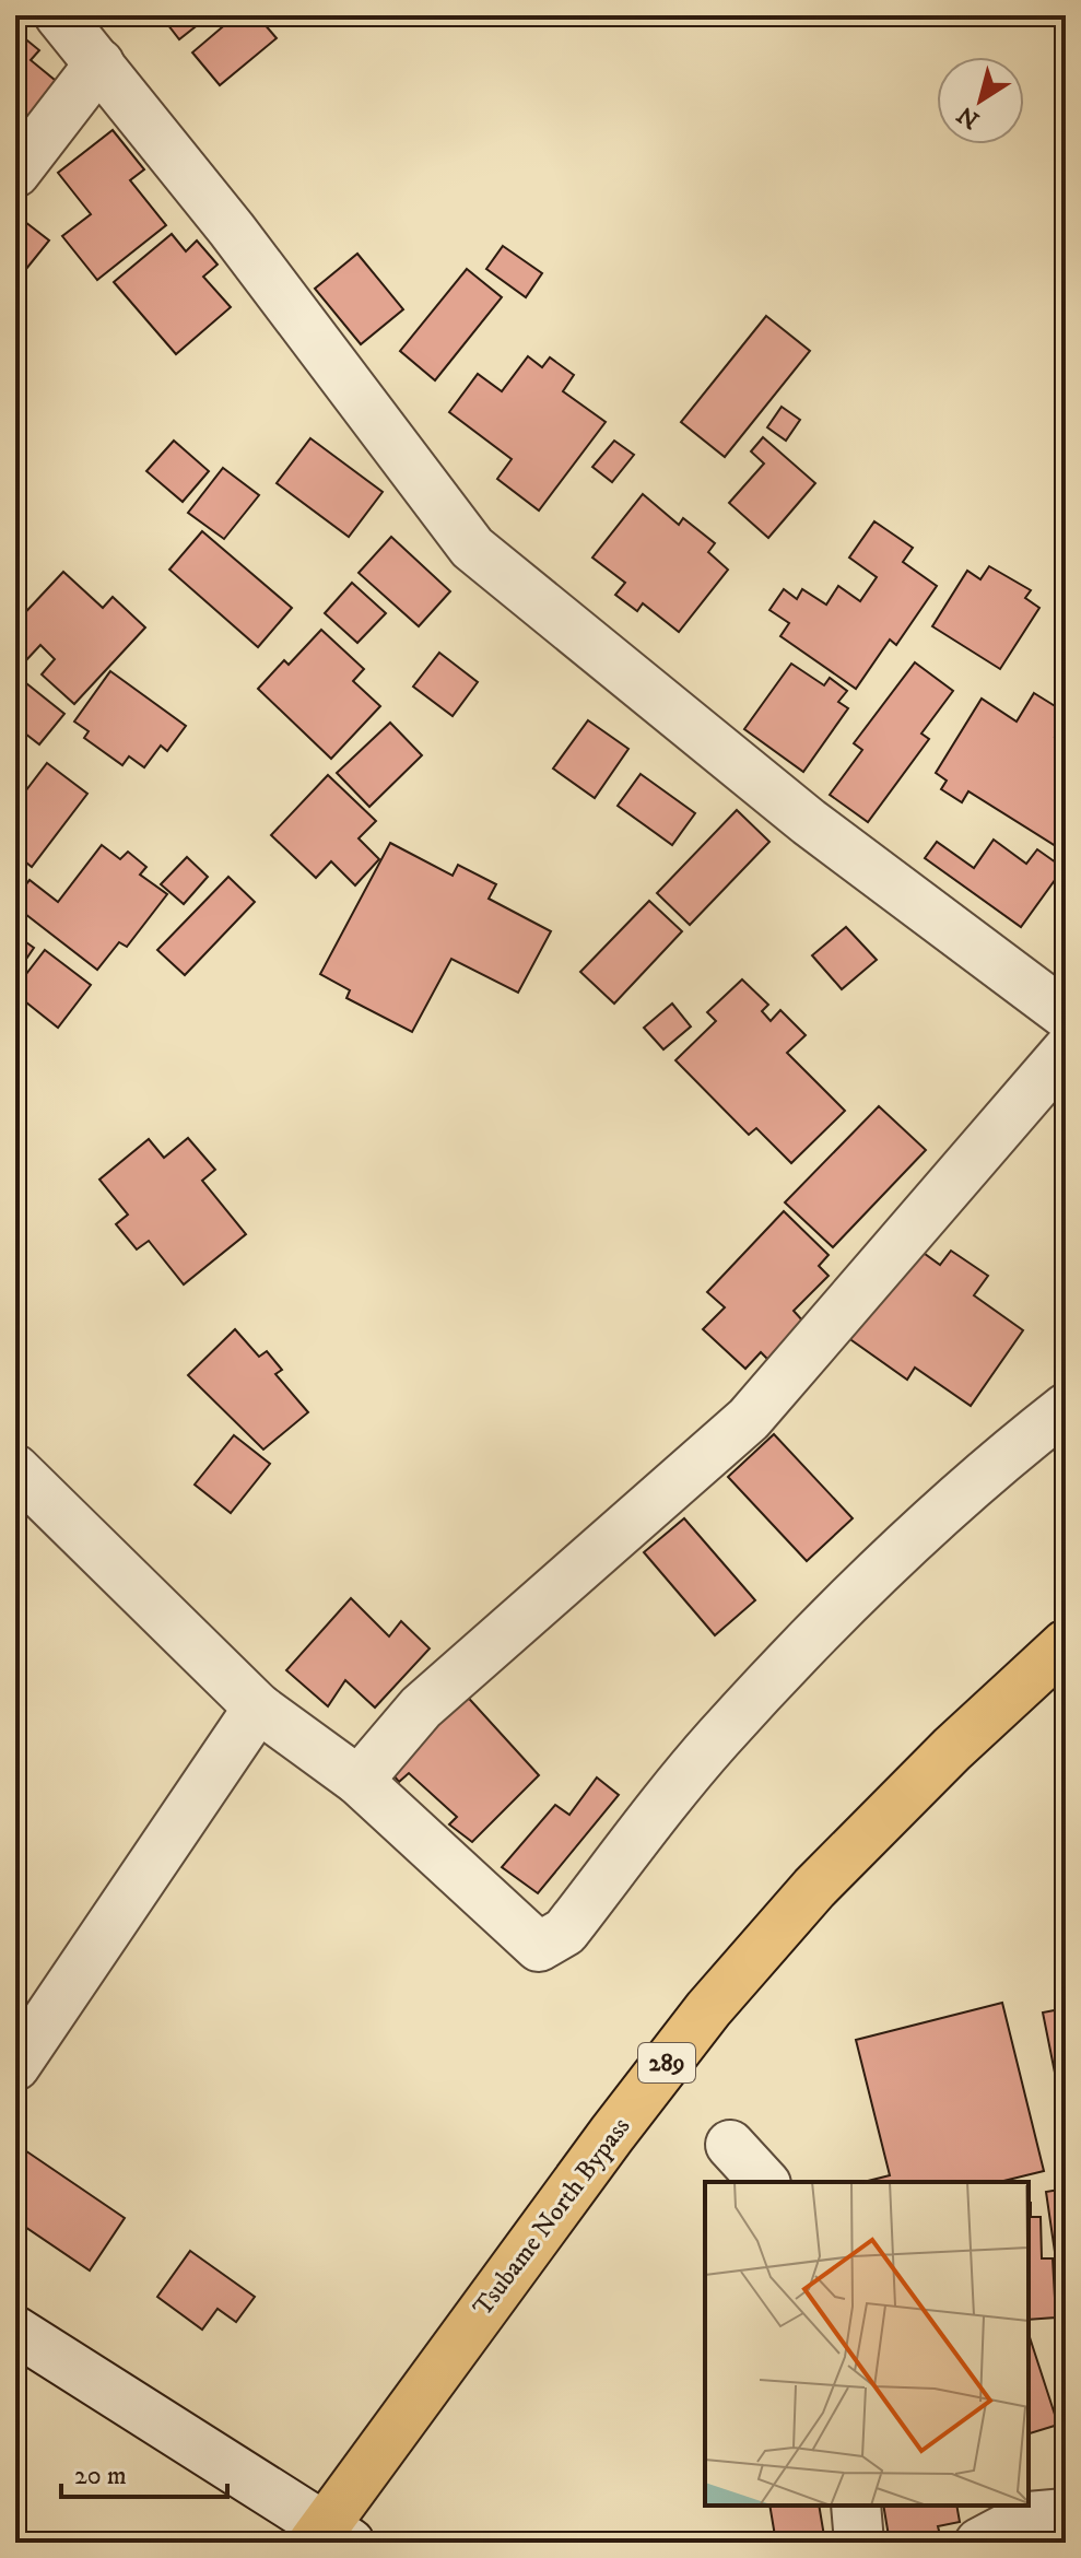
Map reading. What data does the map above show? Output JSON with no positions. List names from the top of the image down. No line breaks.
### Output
{"streets":{"highway":["289","Tsubame North Bypass"]},"scale_bar":"20 m","north":"bottom left"}
